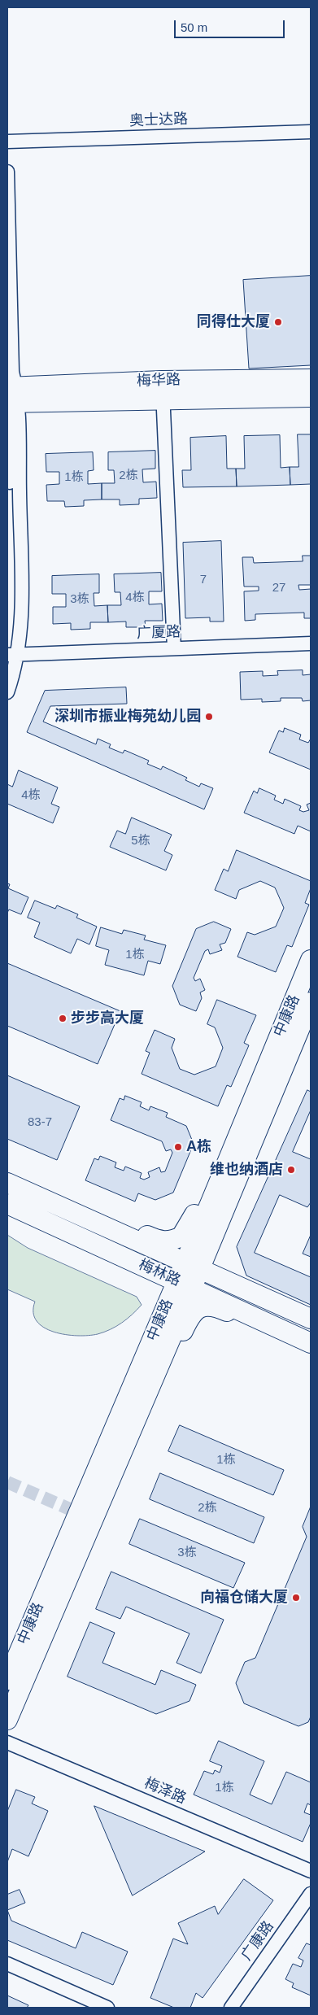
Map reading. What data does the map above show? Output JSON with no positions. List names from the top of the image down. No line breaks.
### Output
{"streets":{"main road":["梅华路","中康路","梅林路"],"street":["奥士达路","广厦路","梅泽路","广康路"]},"crossings":[["中康路","梅林路"]],"places":["同得仕大厦","深圳市振业梅苑幼儿园","步步高大厦","A栋","维也纳酒店","向福仓储大厦"],"house_numbers":["2栋","1栋","7","27","4栋","3栋","4栋","5栋","1栋","83-7","1栋","2栋","3栋","1栋"],"scale_bar":"50 m"}
